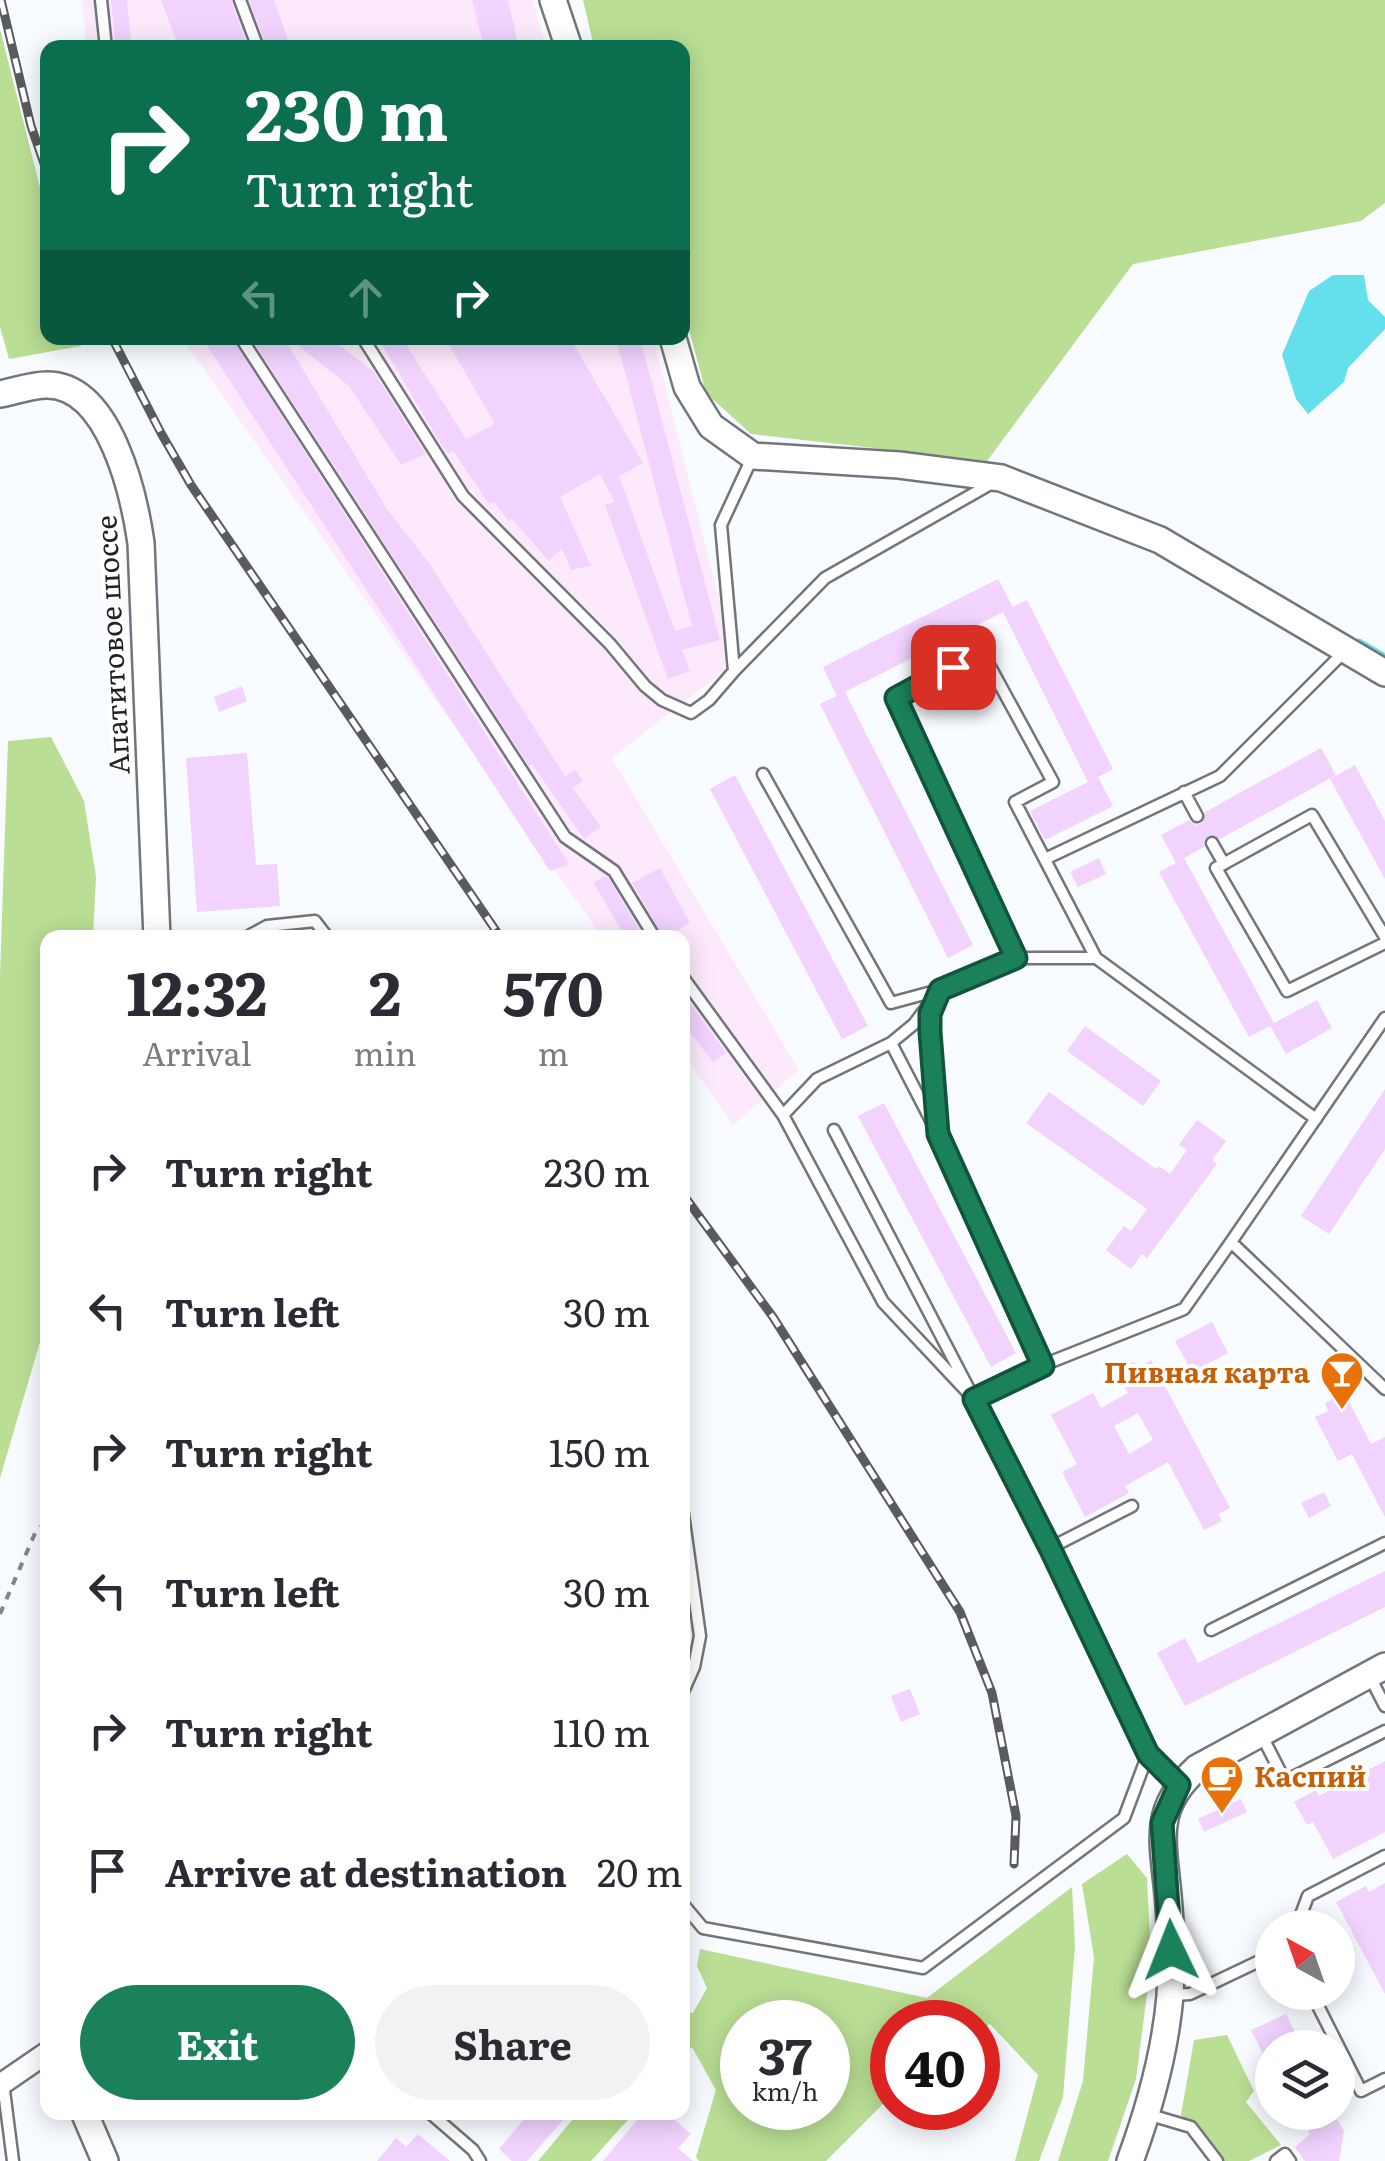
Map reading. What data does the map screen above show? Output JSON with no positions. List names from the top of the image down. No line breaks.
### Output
{"streets":{"street":["Апатитовое шоссе"]},"places":{"bar":["Пивная карта"],"cafe":["Каспий"]},"north":"top left","page":{"turn":["230 m","Turn right"],"eta":["12:32","Arrival","2","min","570","m"],"list":[{"name":"Turn right","value":"230 m"},{"name":"Turn left","value":"30 m"},{"name":"Turn right","value":"150 m"},{"name":"Turn left","value":"30 m"},{"name":"Turn right","value":"110 m"},{"name":"Arrive at destination","value":"20 m"}],"buttons":["Exit","Share"],"speed":"37 km/h","limit":"40"}}
